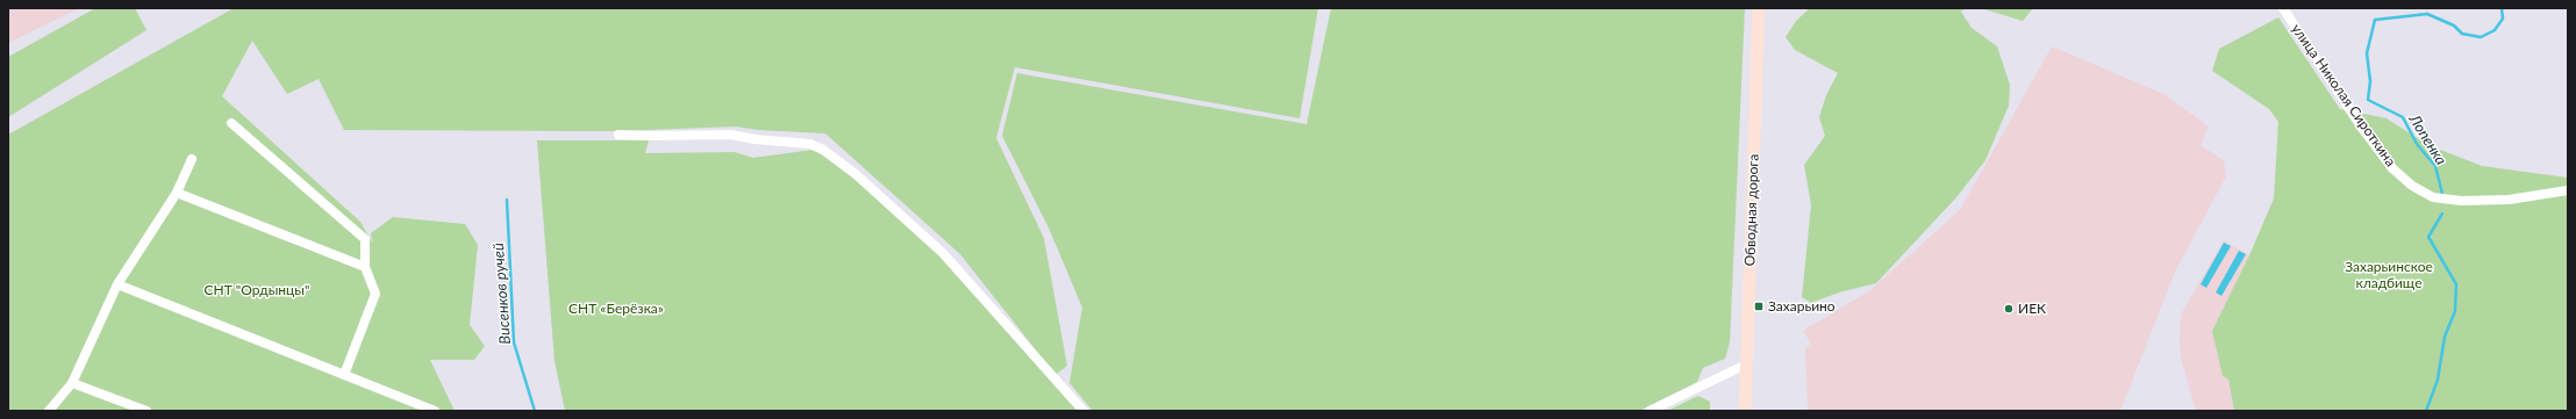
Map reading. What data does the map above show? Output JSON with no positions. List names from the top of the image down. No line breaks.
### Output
{"streets":{"main road":["Обводная дорога"],"street":["улица Николая Сироткина"]},"water":["Лопенка","Висенков ручей"],"parks":["Захарьинское кладбище","СНТ \"Ордынцы\"","СНТ «Берёзка»"],"places":{"transit":["Захарьино"],"other":["ИЕК"]}}
